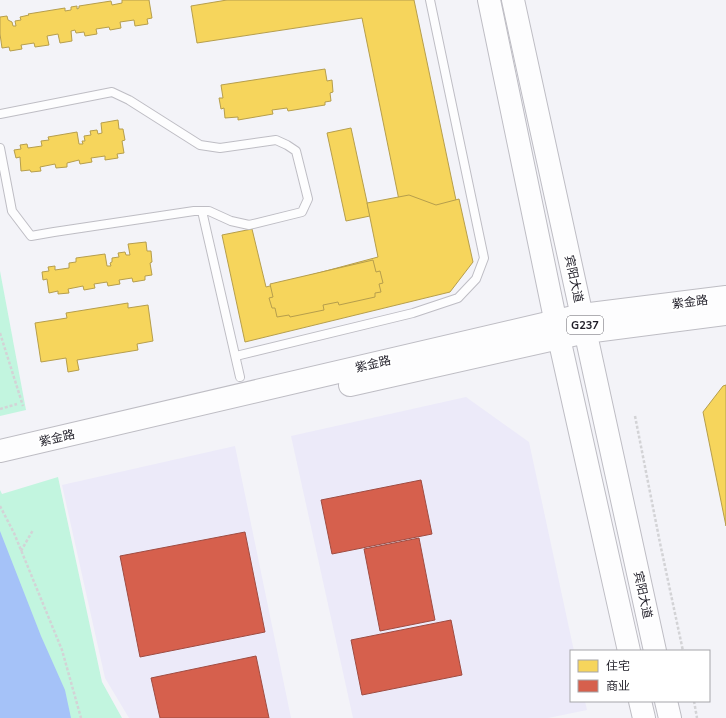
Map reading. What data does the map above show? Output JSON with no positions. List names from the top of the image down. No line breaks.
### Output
{"streets":{"main road":["宾阳大道","紫金路","G237"]},"crossings":[["宾阳大道","紫金路"],["紫金路","G237"]],"legend":["住宅","商业"]}
